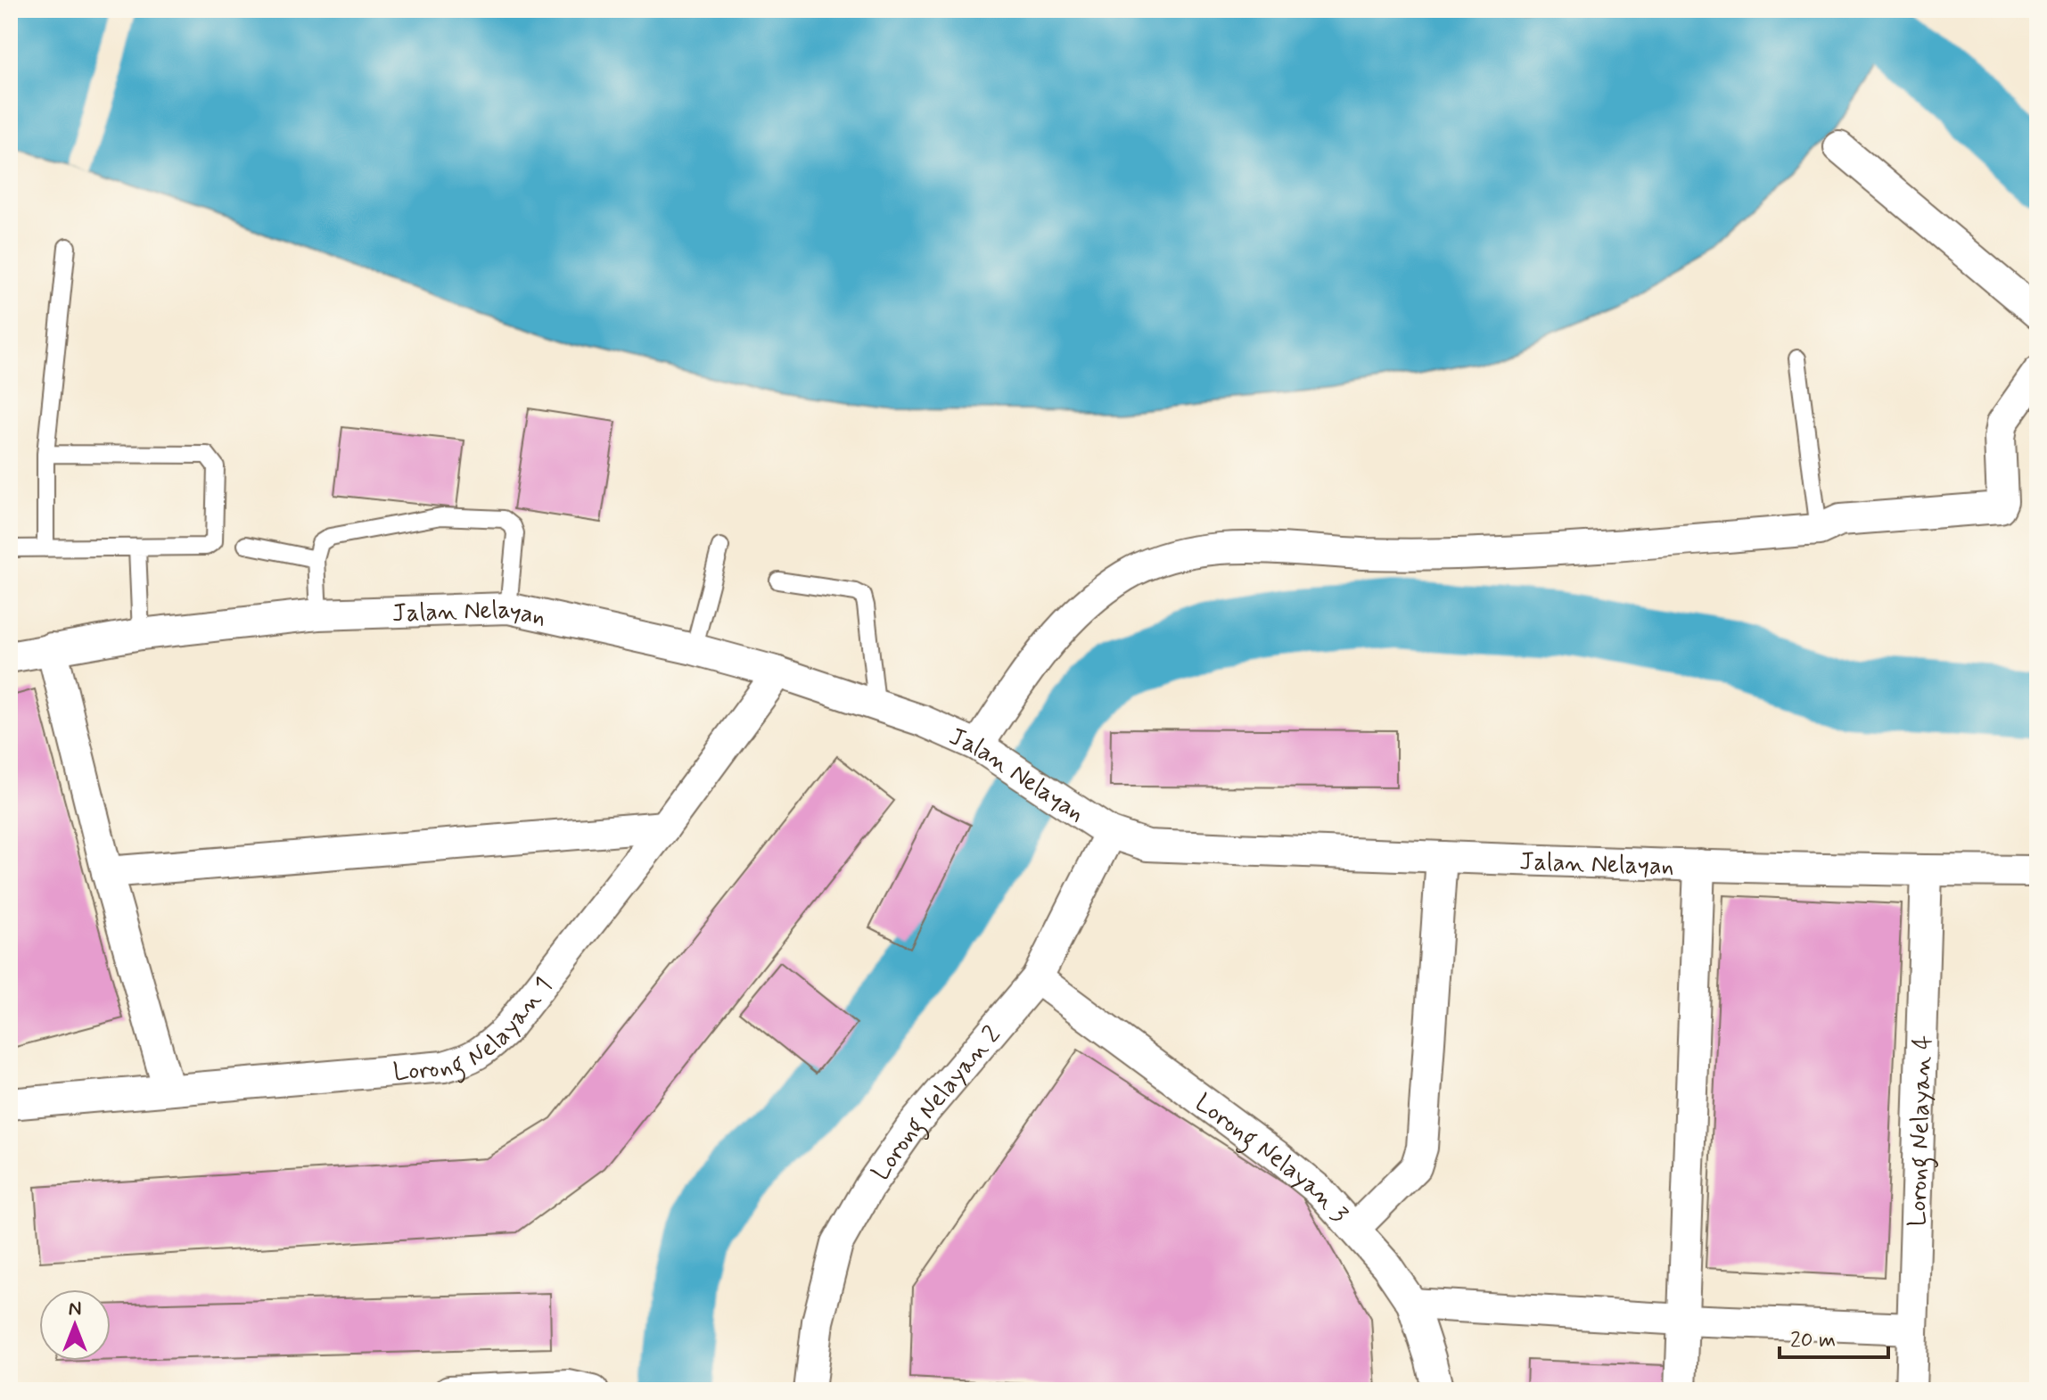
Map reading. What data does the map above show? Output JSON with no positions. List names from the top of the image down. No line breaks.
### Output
{"streets":{"street":["Jalan Nelayan","Lorong Nelayan 1","Lorong Nelayan 2","Lorong Nelayan 4","Lorong Nelayan 3"]},"crossings":[["Jalan Nelayan","Lorong Nelayan 1"],["Jalan Nelayan","Lorong Nelayan 2"],["Jalan Nelayan","Lorong Nelayan 4"],["Lorong Nelayan 2","Lorong Nelayan 3"]],"scale_bar":"20 m","north":"top"}
